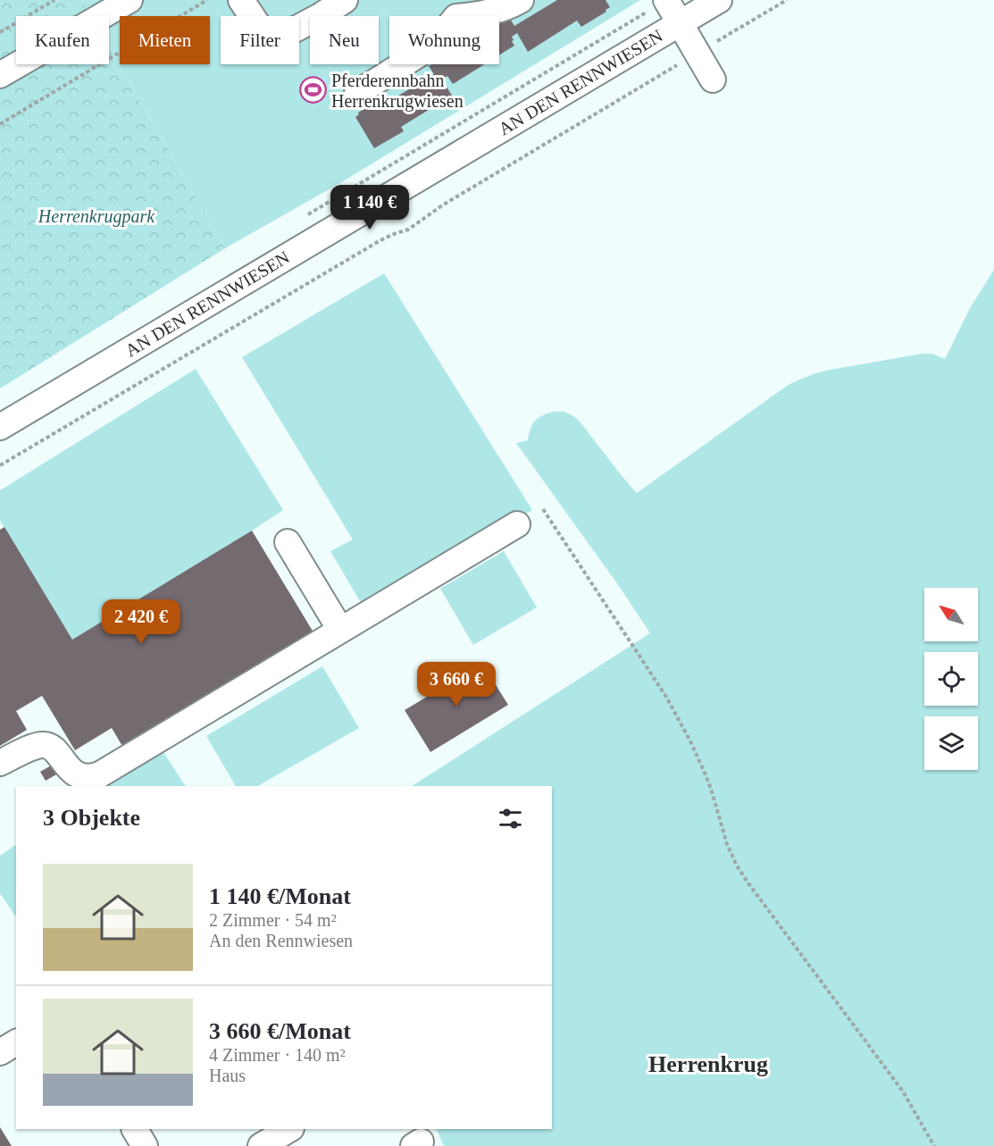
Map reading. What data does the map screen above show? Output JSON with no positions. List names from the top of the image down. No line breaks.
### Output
{"streets":{"street":["AN DEN RENNWIESEN"]},"districts":["Herrenkrug"],"parks":["Herrenkrugpark"],"places":{"sports":["Pferderennbahn Herrenkrugwiesen"]},"north":"top left","page":{"chip":["Kaufen","Mieten","Filter","Neu","Wohnung"],"price":["1 140 €","2 420 €","3 660 €"],"heading":"3 Objekte","list":[{"name":"1 140 €/Monat","note":"2 Zimmer · 54 m² · An den Rennwiesen"},{"name":"3 660 €/Monat","note":"4 Zimmer · 140 m² · Haus"}]}}
